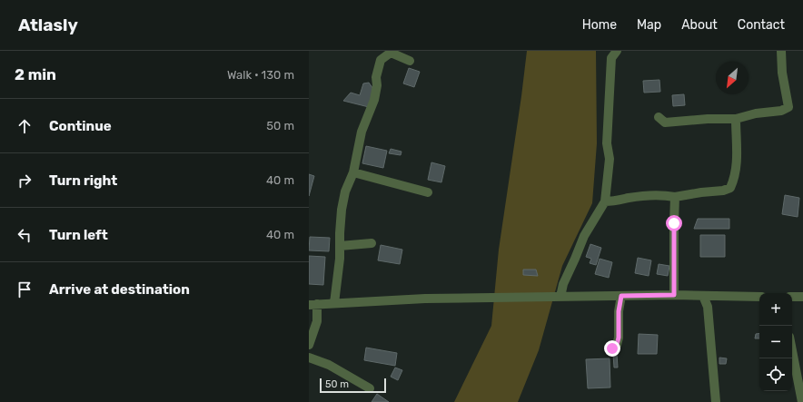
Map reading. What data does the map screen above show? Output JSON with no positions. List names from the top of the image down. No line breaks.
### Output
{"scale_bar":"50 m","north":"bottom left","page":{"header":"Atlasly","nav":["Home","Map","About","Contact"],"heading":["2 min","Walk · 130 m"],"list":[["Continue","50 m"],["Turn right","40 m"],["Turn left","40 m"],"Arrive at destination"],"map_buttons":["+","−"],"scale":"50 m"}}
